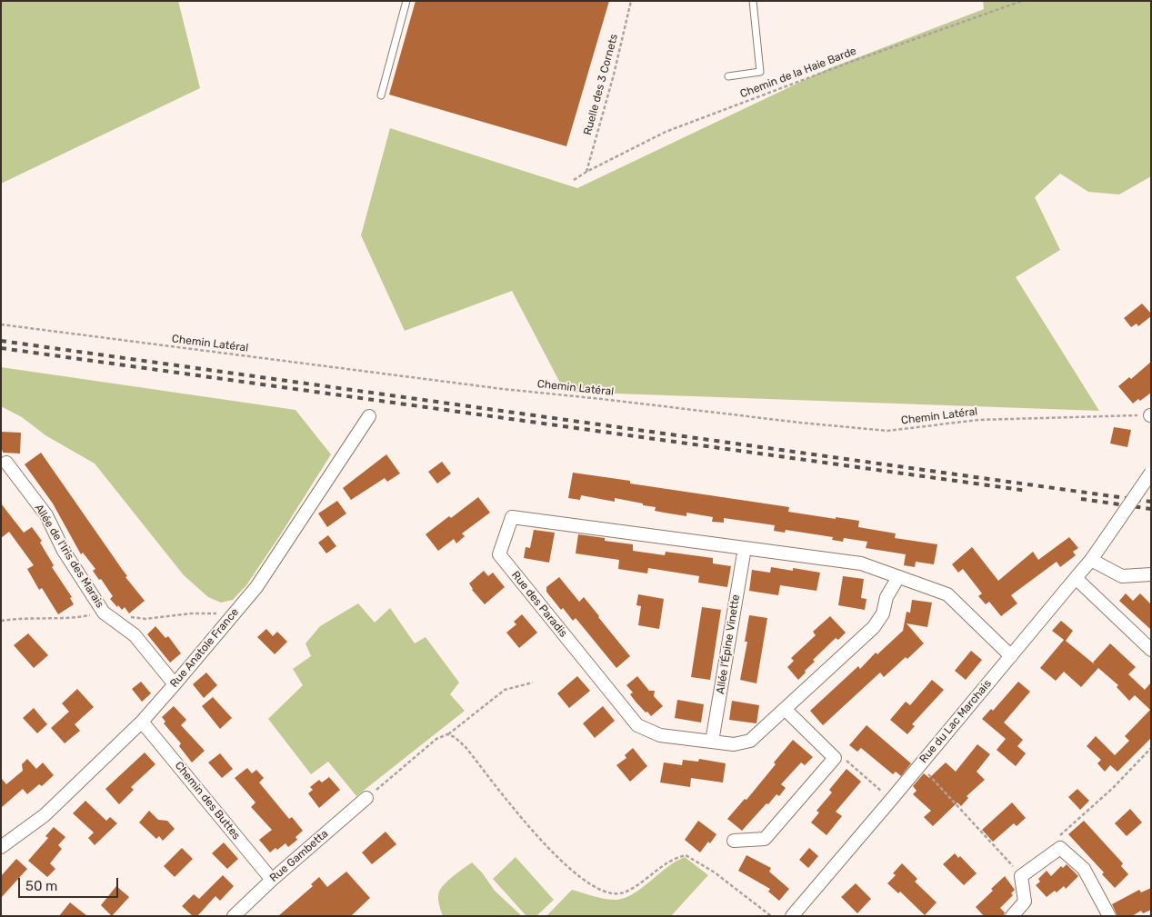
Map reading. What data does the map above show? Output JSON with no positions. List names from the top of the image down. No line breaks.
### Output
{"streets":{"street":["Allée de l'Iris des Marais","Rue des Paradis","Allée l'Épine Vinette","Rue Anatole France","Rue du Lac Marchais","Chemin des Buttes","Rue Gambetta"],"path":["Chemin de la Haie Barde","Ruelle des 3 Cornets","Chemin Latéral"]},"crossings":[["Chemin de la Haie Barde","Ruelle des 3 Cornets"],["Allée de l'Iris des Marais","Rue Anatole France"],["Rue des Paradis","Allée l'Épine Vinette"],["Rue des Paradis","Rue du Lac Marchais"],["Rue Anatole France","Chemin des Buttes"],["Chemin des Buttes","Rue Gambetta"]],"scale_bar":"50 m"}
